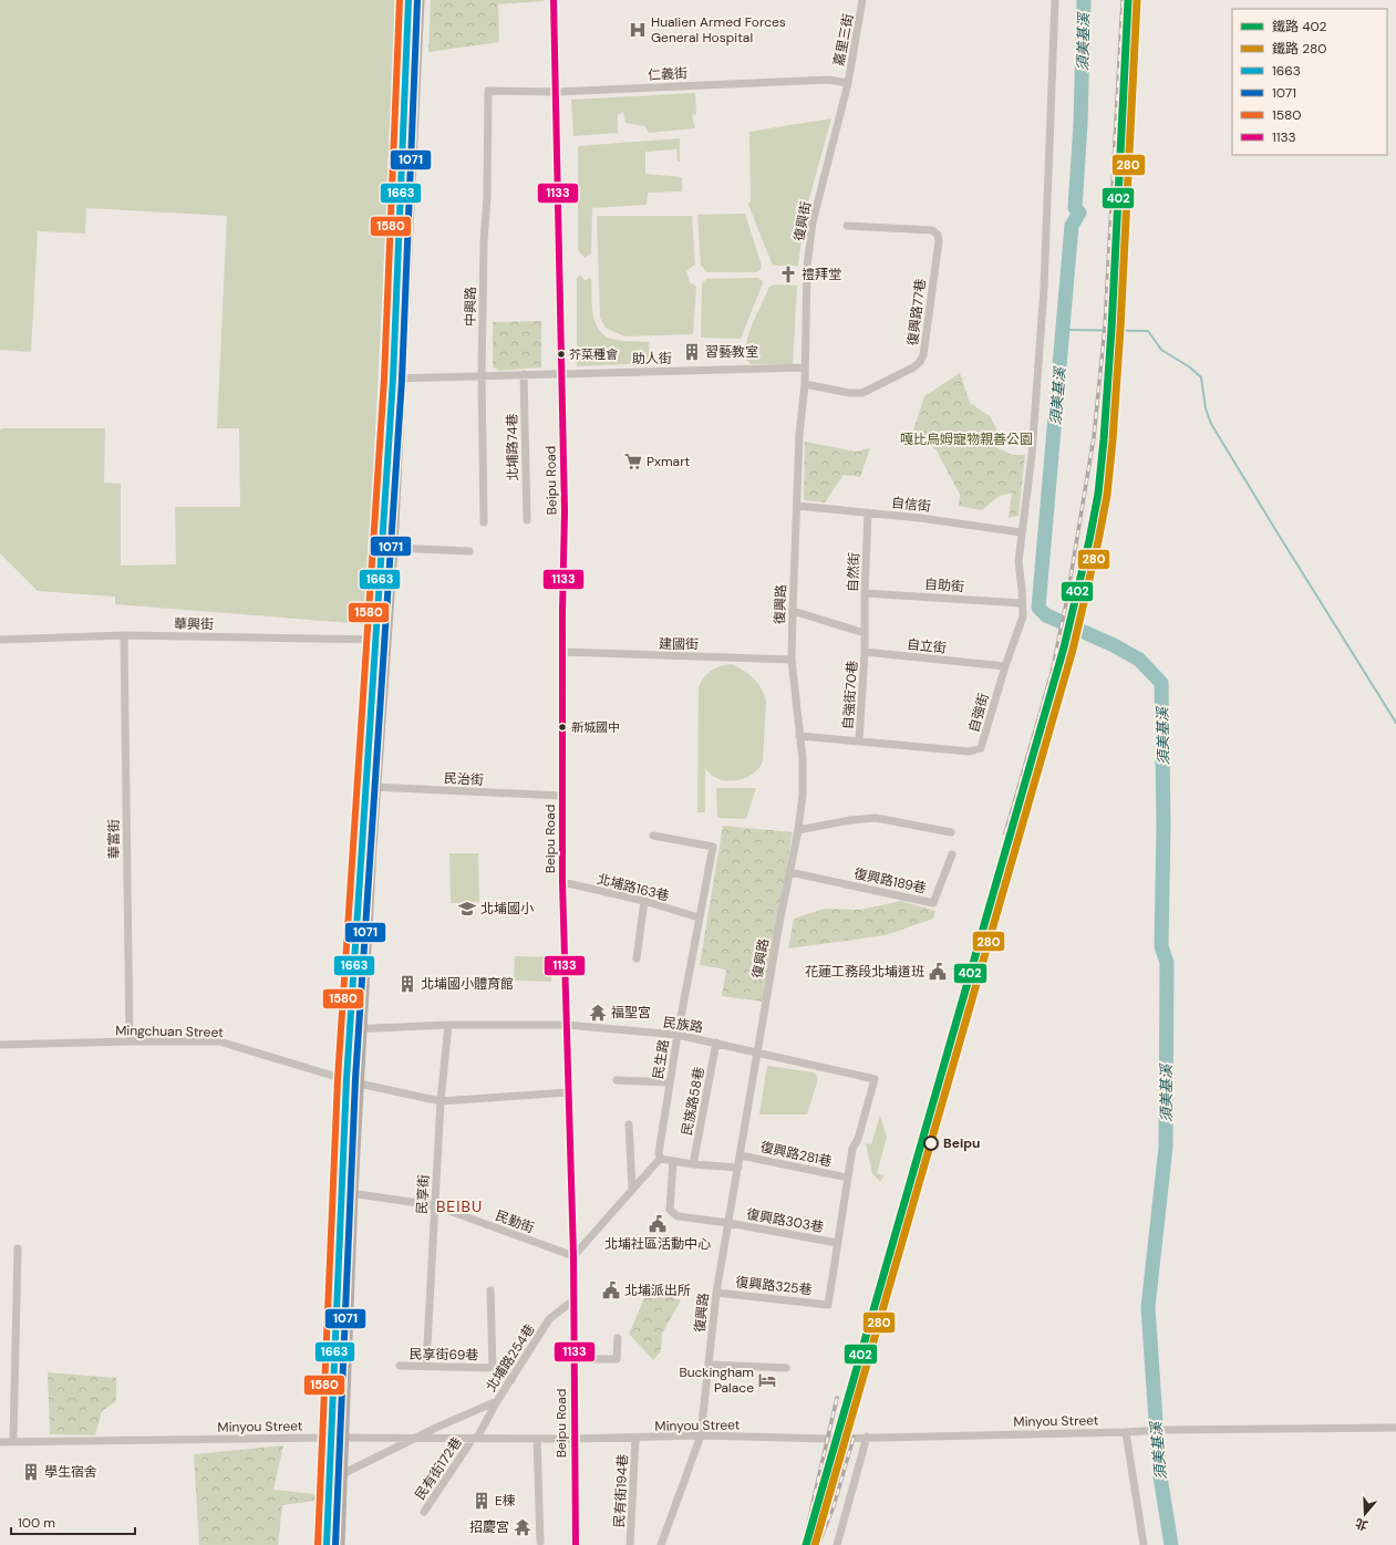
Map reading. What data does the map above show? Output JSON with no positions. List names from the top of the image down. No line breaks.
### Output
{"streets":{"street":["嘉里三街","仁義街","復興街","中興路","復興路77巷","助人街","北埔路74巷","Beipu Road","自信街","自然街","自助街","復興路","華興街","建國街","自立街","自強街70巷","自強街","民治街","華富街","復興路189巷","北埔路163巷","民族路","Mingchuan Street","民生路","民族路58巷","復興路281巷","民享街","復興路303巷","民勤街","復興路325巷","民享街69巷","北埔路254巷","Minyou Street","民有街172巷","民有街194巷"]},"crossings":[["嘉里三街","仁義街"],["嘉里三街","復興街"],["仁義街","復興街"],["仁義街","中興路"],["仁義街","Beipu Road"],["復興街","助人街"],["復興街","復興路"],["中興路","助人街"],["復興路77巷","復興路"],["助人街","北埔路74巷"],["助人街","Beipu Road"],["助人街","復興路"],["Beipu Road","建國街"],["Beipu Road","民治街"],["Beipu Road","北埔路163巷"],["Beipu Road","民族路"],["Beipu Road","Mingchuan Street"],["Beipu Road","民勤街"],["Beipu Road","北埔路254巷"],["Beipu Road","Minyou Street"],["自信街","自然街"],["自信街","復興路"],["自信街","自強街"],["自然街","自助街"],["自助街","自強街"],["復興路","建國街"],["復興路","自強街"],["復興路","復興路189巷"],["復興路","民族路"],["復興路","復興路281巷"],["復興路","復興路303巷"],["復興路","復興路325巷"],["復興路","Minyou Street"],["華興街","華富街"],["自立街","自強街70巷"],["自立街","自強街"],["自強街70巷","自強街"],["華富街","Mingchuan Street"],["北埔路163巷","民生路"],["民族路","民生路"],["民族路","民族路58巷"],["民族路","復興路281巷"],["民族路","民享街"],["Mingchuan Street","民享街"],["民享街","民勤街"],["民享街","民享街69巷"],["復興路303巷","復興路325巷"],["民享街69巷","北埔路254巷"],["北埔路254巷","Minyou Street"],["北埔路254巷","民有街172巷"],["Minyou Street","民有街172巷"],["Minyou Street","民有街194巷"]],"districts":["BEIBU"],"water":["須美基溪"],"parks":["嘎比烏姆寵物親善公園"],"places":{"hospital":["Hualien Armed Forces General Hospital"],"church":["禮拜堂"],"building":["習藝教室","北埔國小體育館","學生宿舍","E棟"],"other":["芥菜種會","新城國中","Beipu"],"supermarket":["Pxmart"],"school or university":["北埔國小"],"public building":["花蓮工務段北埔道班","北埔社區活動中心","北埔派出所"],"temple":["福聖宮","招慶宮"],"hotel":["Buckingham Palace"]},"lines":["rail line 402","rail line 280","transit line 1663","transit line 1071","transit line 1580","transit line 1133"],"legend":["鐵路 402","鐵路 280","1663","1071","1580","1133"],"scale_bar":"100 m","north":"bottom"}
